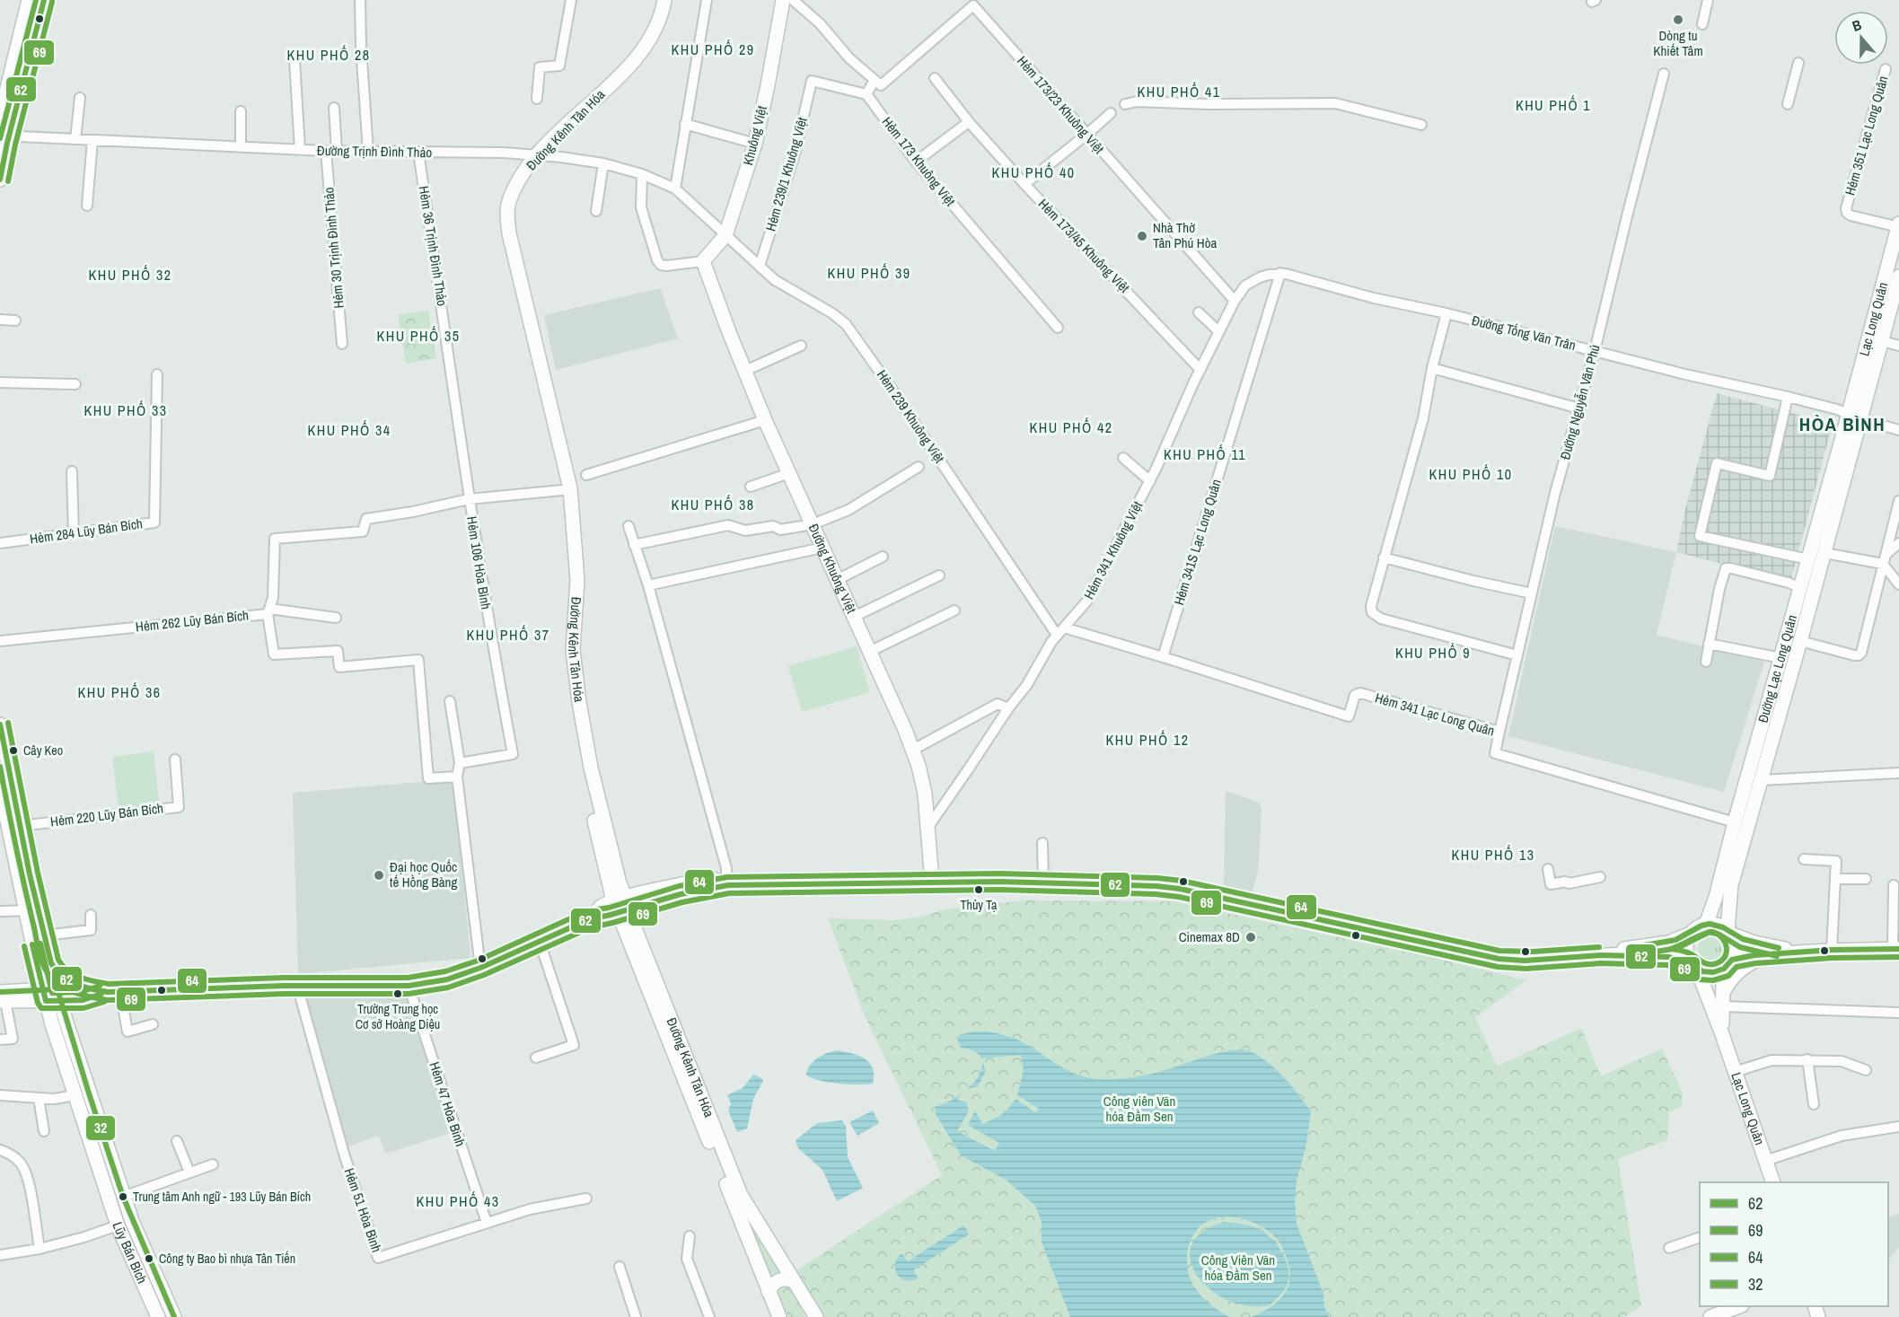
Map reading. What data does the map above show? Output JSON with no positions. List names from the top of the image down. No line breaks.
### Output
{"streets":{"main road":["Đường Kênh Tân Hóa","Khuông Việt","Lạc Long Quân","Đường Khuông Việt","Đường Lạc Long Quân","Lũy Bán Bích"],"street":["Hẻm 173/23 Khuông Việt","Hẻm 351 Lạc Long Quân","Đường Trịnh Đình Thảo","Hẻm 173 Khuông Việt","Hẻm 239/1 Khuông Việt","Hẻm 36 Trịnh Đình Thảo","Hẻm 173/45 Khuông Việt","Hẻm 30 Trịnh Đình Thảo","Đường Tống Văn Trân","Đường Nguyễn Văn Phú","Hẻm 239 Khuông Việt","Hẻm 284 Lũy Bán Bích","Hẻm 341S Lạc Long Quân","Hẻm 341 Khuông Việt","Hẻm 106 Hòa Bình","Hẻm 262 Lũy Bán Bích","Hẻm 341 Lạc Long Quân","Hẻm 220 Lũy Bán Bích","Hẻm 47 Hòa Bình","Hẻm 51 Hòa Bình"]},"crossings":[["Hẻm 173/23 Khuông Việt","Hẻm 341 Khuông Việt"],["Đường Kênh Tân Hóa","Đường Trịnh Đình Thảo"],["Khuông Việt","Đường Trịnh Đình Thảo"],["Khuông Việt","Hẻm 239 Khuông Việt"],["Khuông Việt","Đường Khuông Việt"],["Hẻm 351 Lạc Long Quân","Lạc Long Quân"],["Đường Trịnh Đình Thảo","Hẻm 36 Trịnh Đình Thảo"],["Đường Trịnh Đình Thảo","Hẻm 30 Trịnh Đình Thảo"],["Đường Trịnh Đình Thảo","Hẻm 239 Khuông Việt"],["Hẻm 173 Khuông Việt","Hẻm 239/1 Khuông Việt"],["Hẻm 239/1 Khuông Việt","Hẻm 239 Khuông Việt"],["Hẻm 36 Trịnh Đình Thảo","Hẻm 106 Hòa Bình"],["Hẻm 173/45 Khuông Việt","Hẻm 341 Khuông Việt"],["Lạc Long Quân","Đường Tống Văn Trân"],["Lạc Long Quân","Đường Lạc Long Quân"],["Đường Tống Văn Trân","Đường Nguyễn Văn Phú"],["Đường Tống Văn Trân","Hẻm 341S Lạc Long Quân"],["Đường Tống Văn Trân","Hẻm 341 Khuông Việt"],["Đường Tống Văn Trân","Đường Lạc Long Quân"],["Đường Nguyễn Văn Phú","Hẻm 341 Lạc Long Quân"],["Hẻm 239 Khuông Việt","Hẻm 341 Khuông Việt"],["Hẻm 239 Khuông Việt","Hẻm 341 Lạc Long Quân"],["Hẻm 341S Lạc Long Quân","Hẻm 341 Khuông Việt"],["Hẻm 341S Lạc Long Quân","Hẻm 341 Lạc Long Quân"],["Hẻm 341 Khuông Việt","Đường Khuông Việt"],["Hẻm 341 Khuông Việt","Hẻm 341 Lạc Long Quân"],["Đường Lạc Long Quân","Hẻm 341 Lạc Long Quân"],["Hẻm 220 Lũy Bán Bích","Lũy Bán Bích"],["Hẻm 47 Hòa Bình","Hẻm 51 Hòa Bình"]],"districts":["KHU PHỐ 29","KHU PHỐ 28","KHU PHỐ 41","KHU PHỐ 1","KHU PHỐ 40","KHU PHỐ 39","KHU PHỐ 32","KHU PHỐ 35","KHU PHỐ 33","HÒA BÌNH","KHU PHỐ 42","KHU PHỐ 34","KHU PHỐ 11","KHU PHỐ 10","KHU PHỐ 38","KHU PHỐ 37","KHU PHỐ 9","KHU PHỐ 36","KHU PHỐ 12","KHU PHỐ 13","KHU PHỐ 43"],"parks":["Công viên Văn hóa Đầm Sen","Công Viên Văn hóa Đầm Sen"],"places":["Dòng tu Khiết Tâm","Nhà Thờ Tân Phú Hòa","Cây Keo","Đại học Quốc tế Hồng Bàng","Thủy Tạ","Cinemax 8D","Trường Trung học Cơ sở Hoàng Diệu","Trung tâm Anh ngữ - 193 Lũy Bán Bích","Công ty Bao bì nhựa Tân Tiến"],"lines":["transit line 62","transit line 64","transit line 69","transit line 32"],"legend":["62","69","64","32"],"north":"top"}
